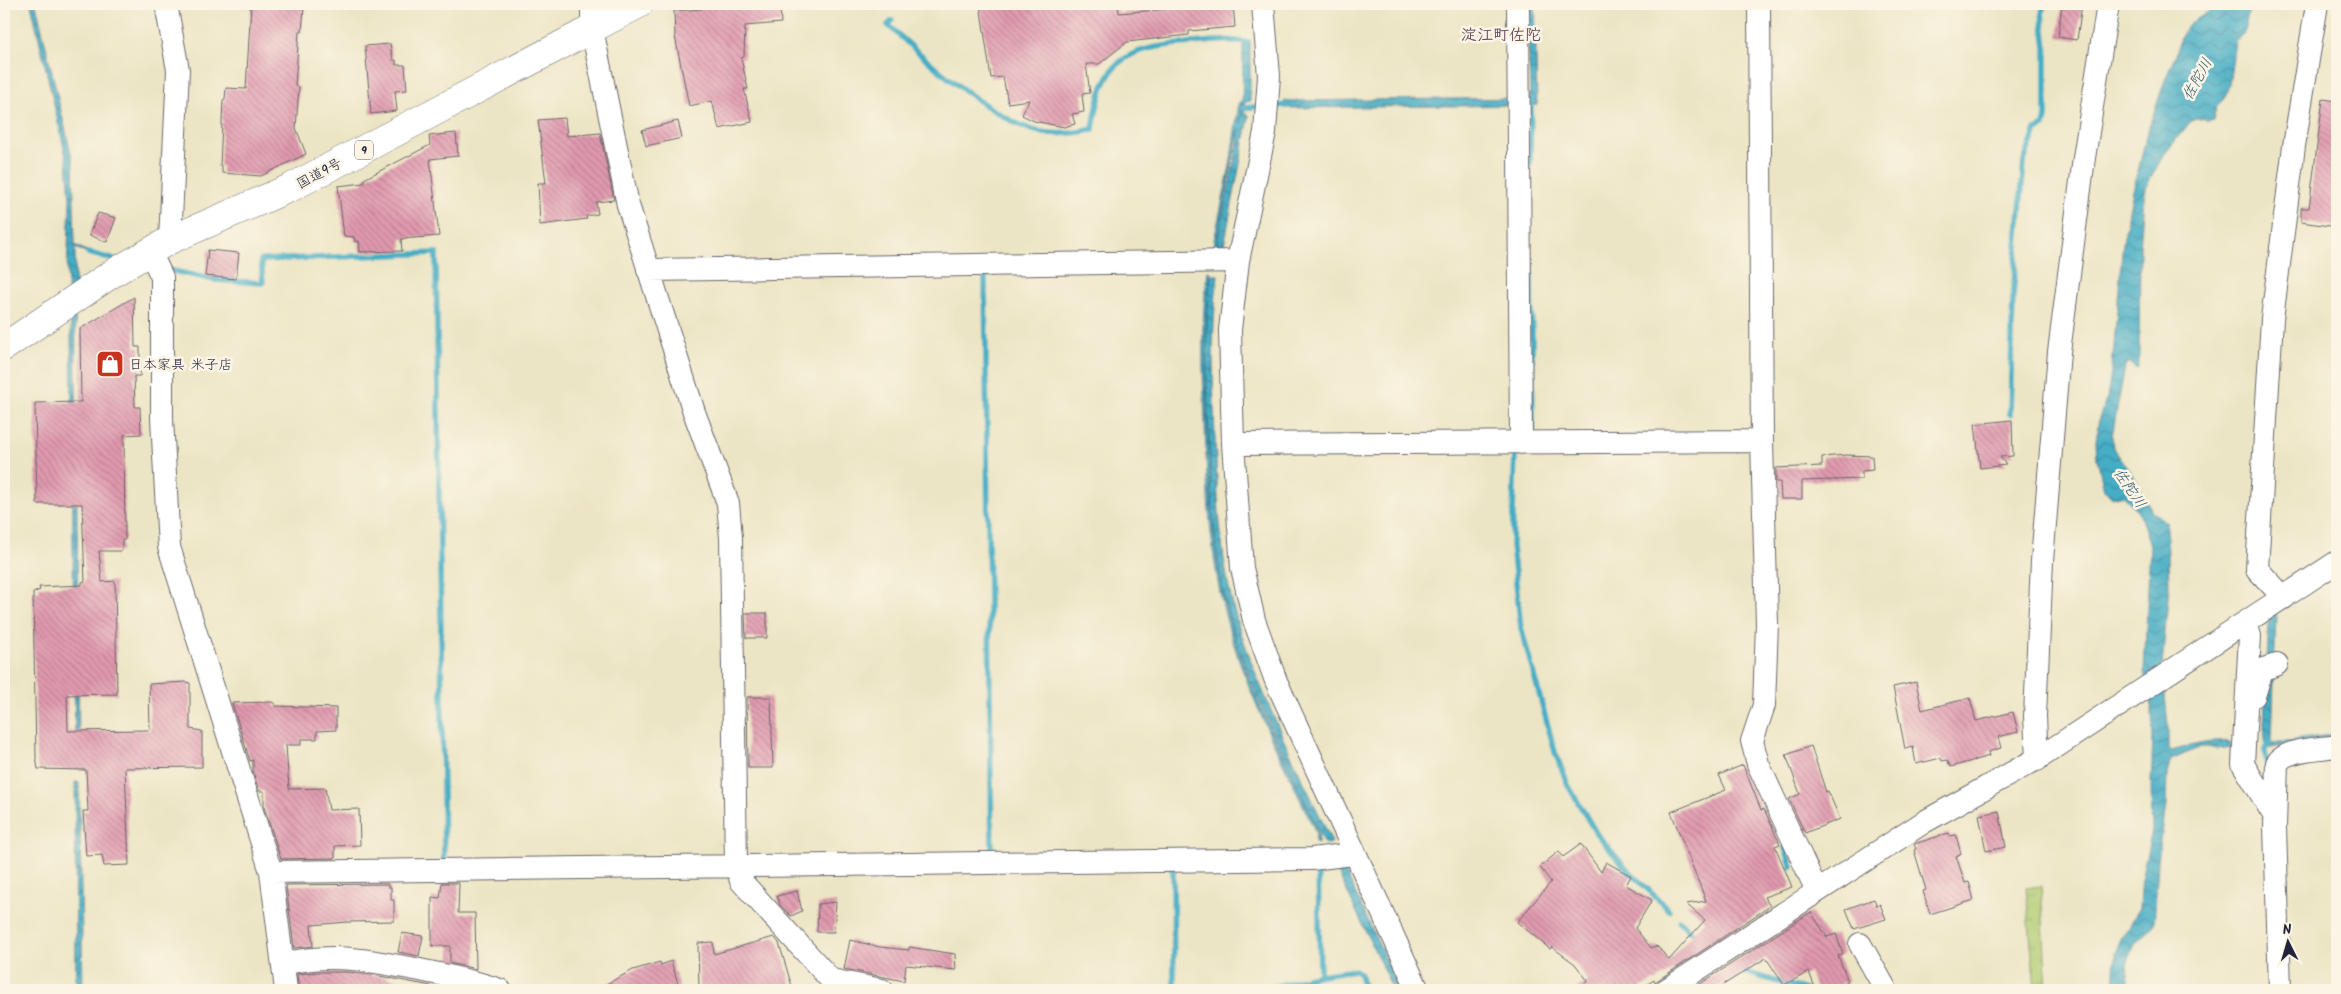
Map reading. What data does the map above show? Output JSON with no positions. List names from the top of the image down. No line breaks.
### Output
{"streets":{"highway":["9","国道9号"]},"districts":["淀江町佐陀"],"water":["佐陀川"],"places":{"shop":["日本家具 米子店"]},"north":"top"}
